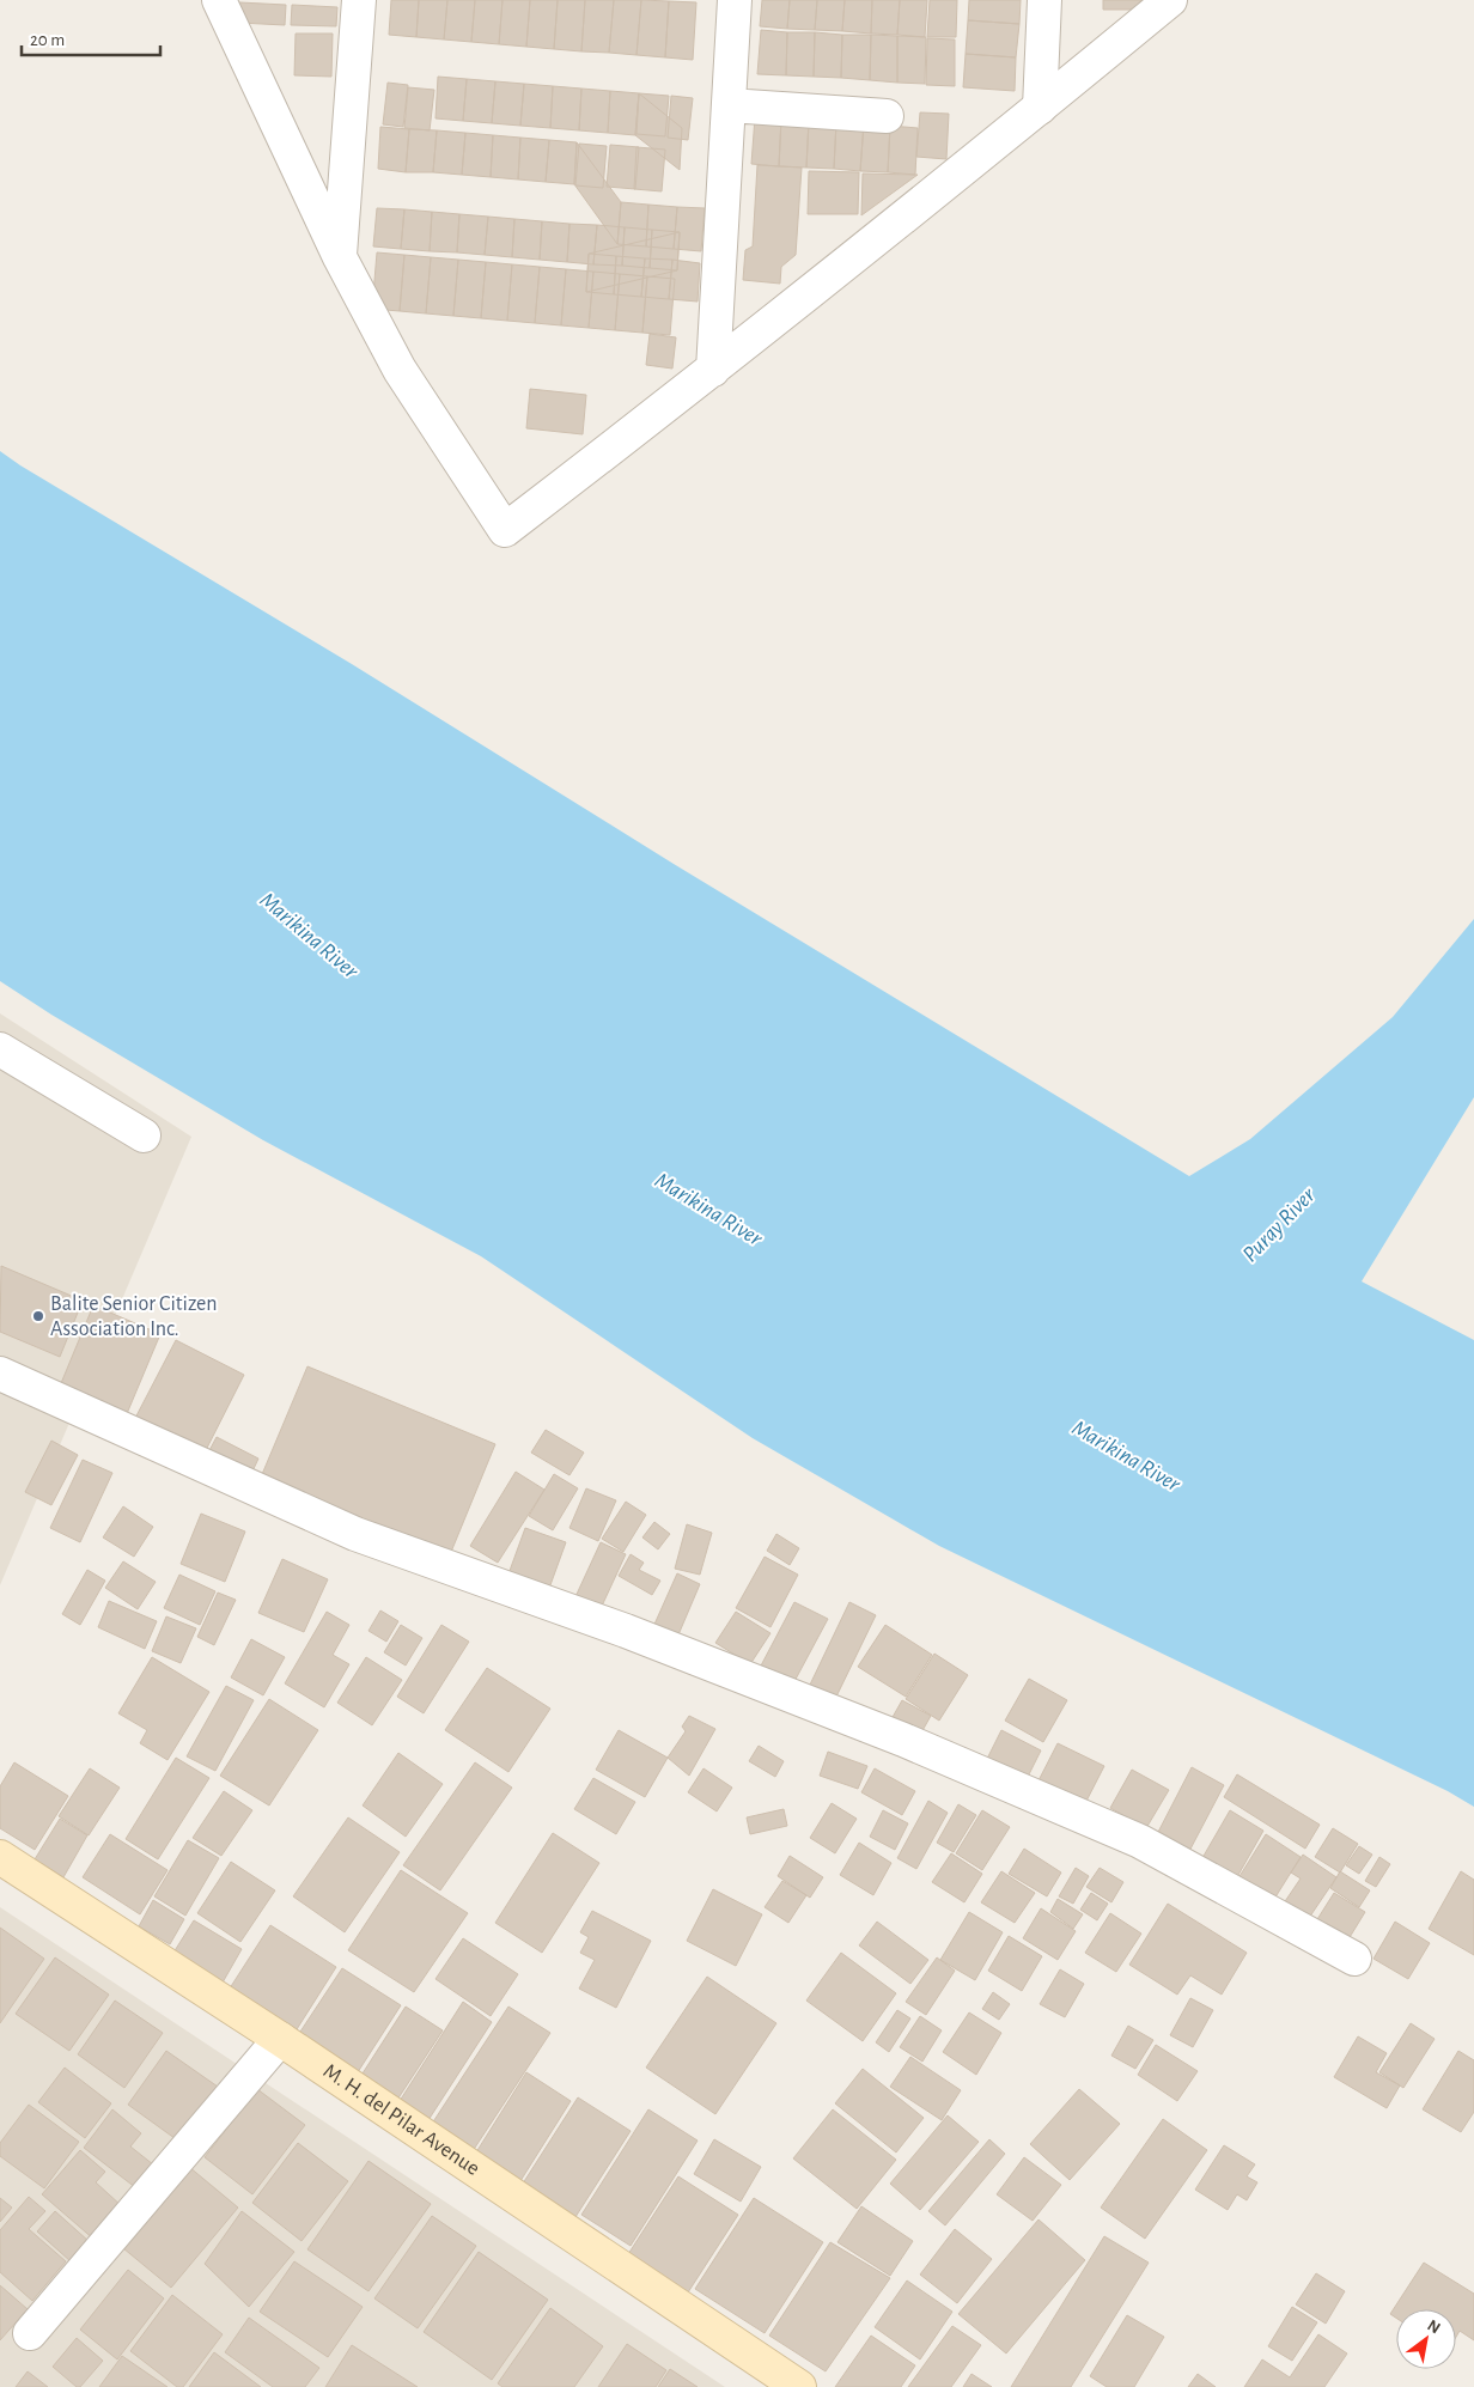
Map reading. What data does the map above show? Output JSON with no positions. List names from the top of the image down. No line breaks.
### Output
{"streets":{"main road":["M. H. del Pilar Avenue"]},"water":["Marikina River","Puray River"],"places":["Balite Senior Citizen Association Inc."],"scale_bar":"20 m","north":"top right"}
